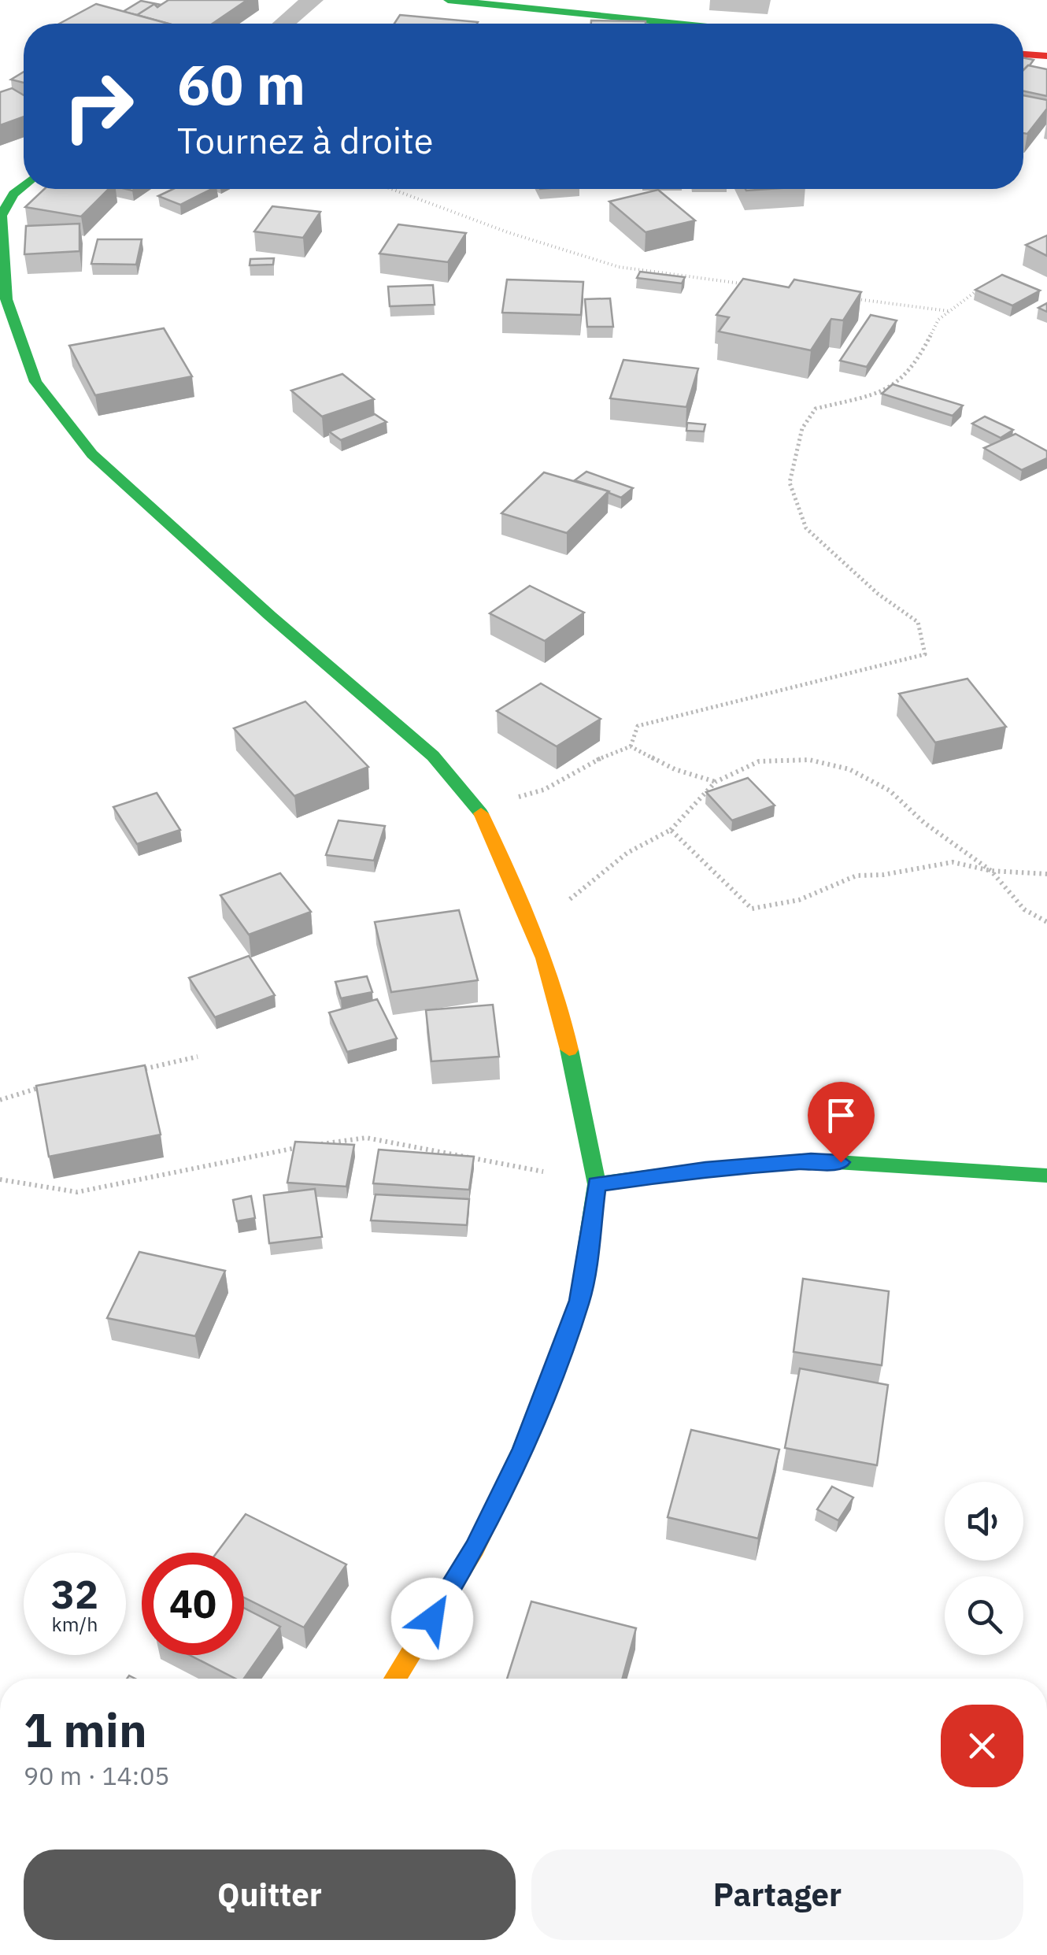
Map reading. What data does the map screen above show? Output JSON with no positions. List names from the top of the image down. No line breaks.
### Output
{"page":{"turn":["60 m","Tournez à droite"],"speed":"32 km/h","limit":"40","heading":["1 min","90 m · 14:05"],"buttons":["Quitter","Partager"]}}
